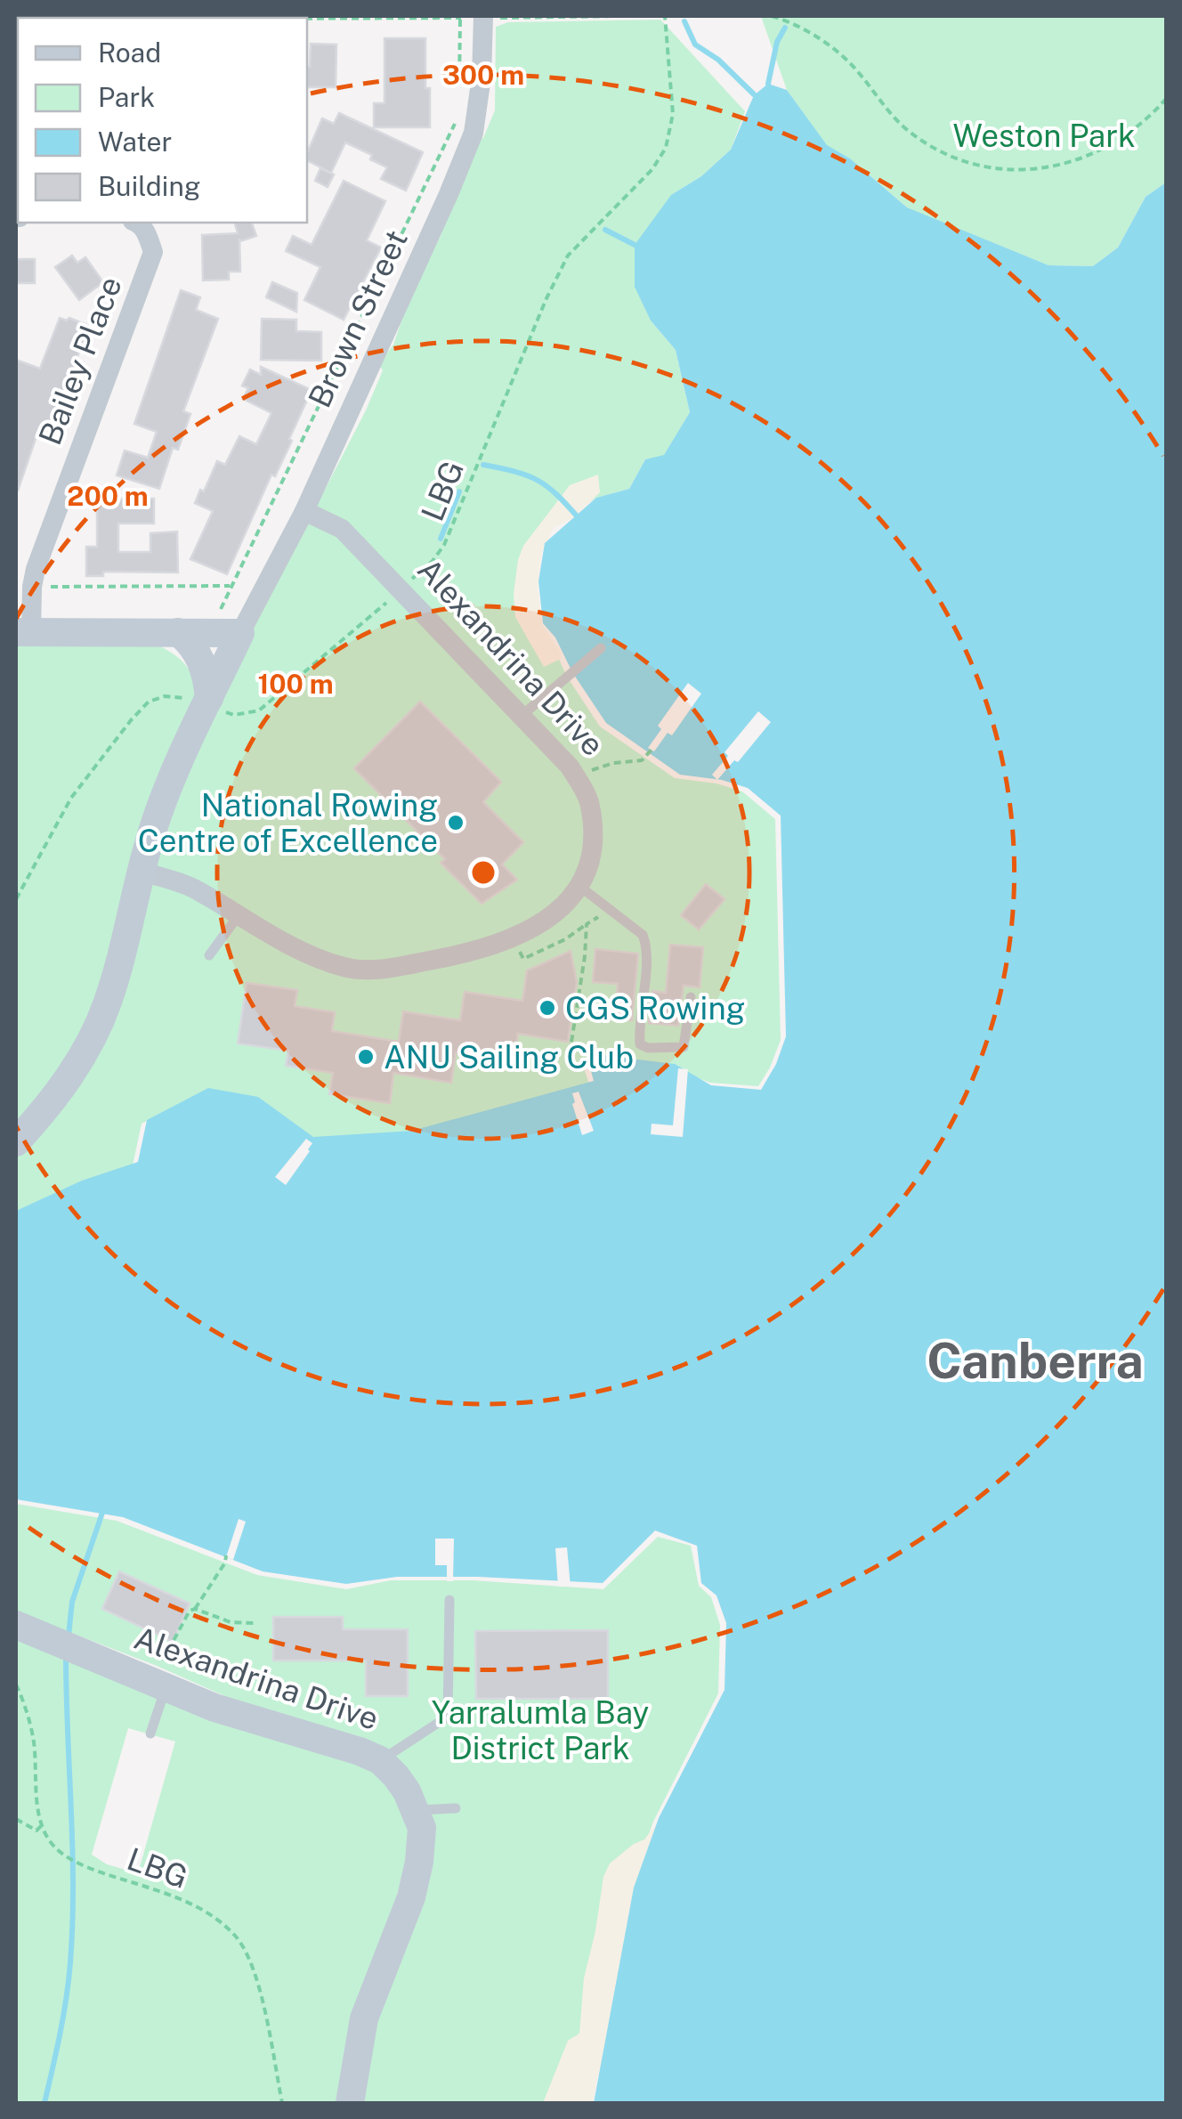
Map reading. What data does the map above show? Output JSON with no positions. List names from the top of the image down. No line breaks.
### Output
{"streets":{"main road":["Alexandrina Drive"],"street":["Brown Street","Bailey Place"],"path":["LBG"]},"crossings":[["Brown Street","Alexandrina Drive"],["LBG","Alexandrina Drive"]],"districts":["Canberra"],"parks":["Weston Park","Yarralumla Bay District Park"],"places":["National Rowing Centre of Excellence","CGS Rowing","ANU Sailing Club"],"legend":["Road","Park","Water","Building"],"rings":["300 m","200 m","100 m"]}
